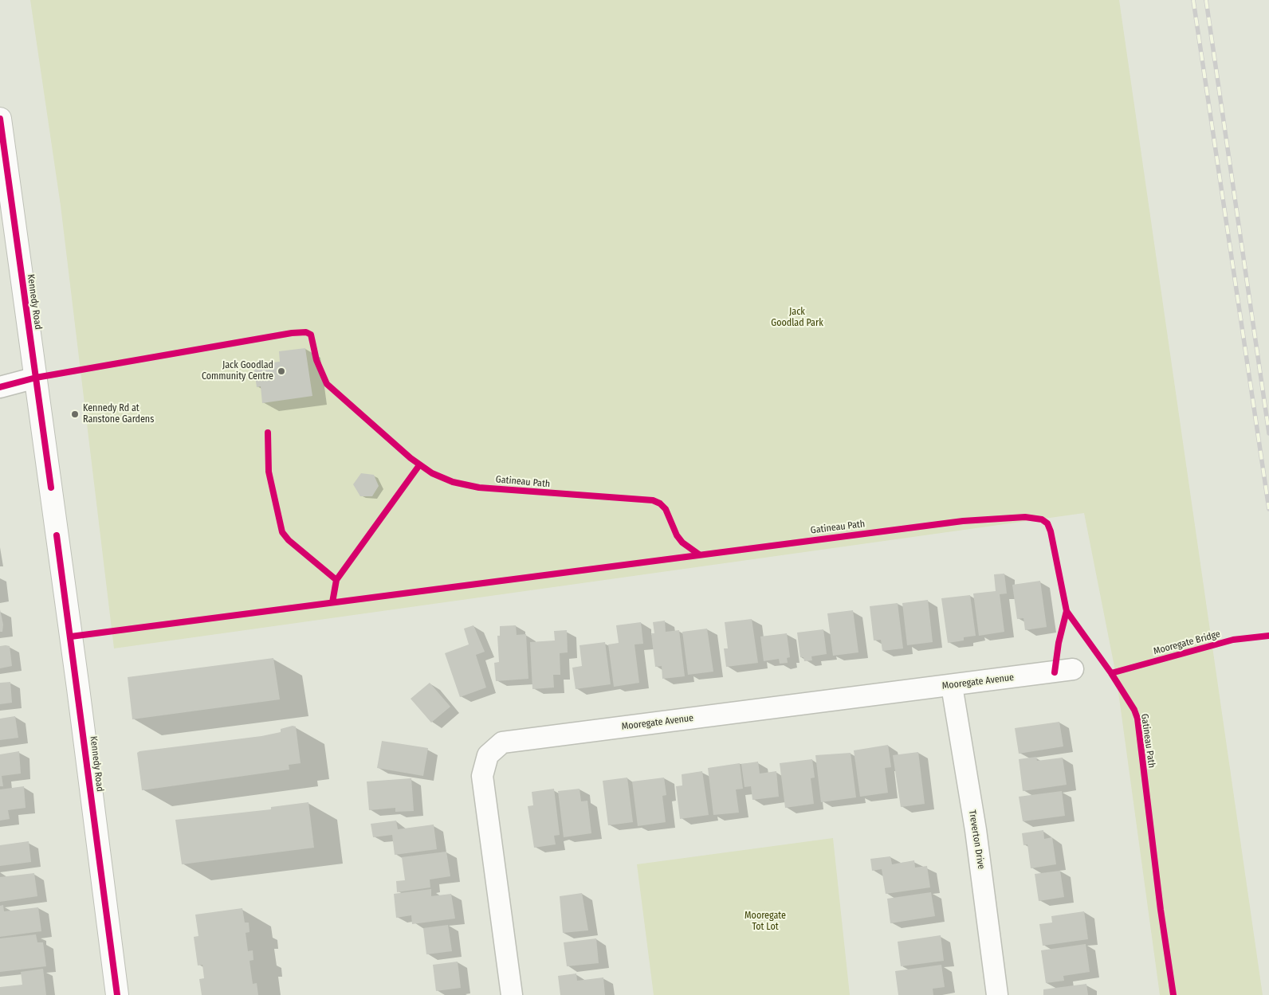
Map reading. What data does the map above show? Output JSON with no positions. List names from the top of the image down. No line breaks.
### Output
{"streets":{"main road":["Kennedy Road"],"street":["Mooregate Avenue","Treverton Drive"],"cycle path":["Gatineau Path","Mooregate Bridge"]},"crossings":[["Mooregate Avenue","Treverton Drive"]],"parks":["Jack Goodlad Park","Mooregate Tot Lot"],"places":["Jack Goodlad Community Centre","Kennedy Rd at Ranstone Gardens"]}
